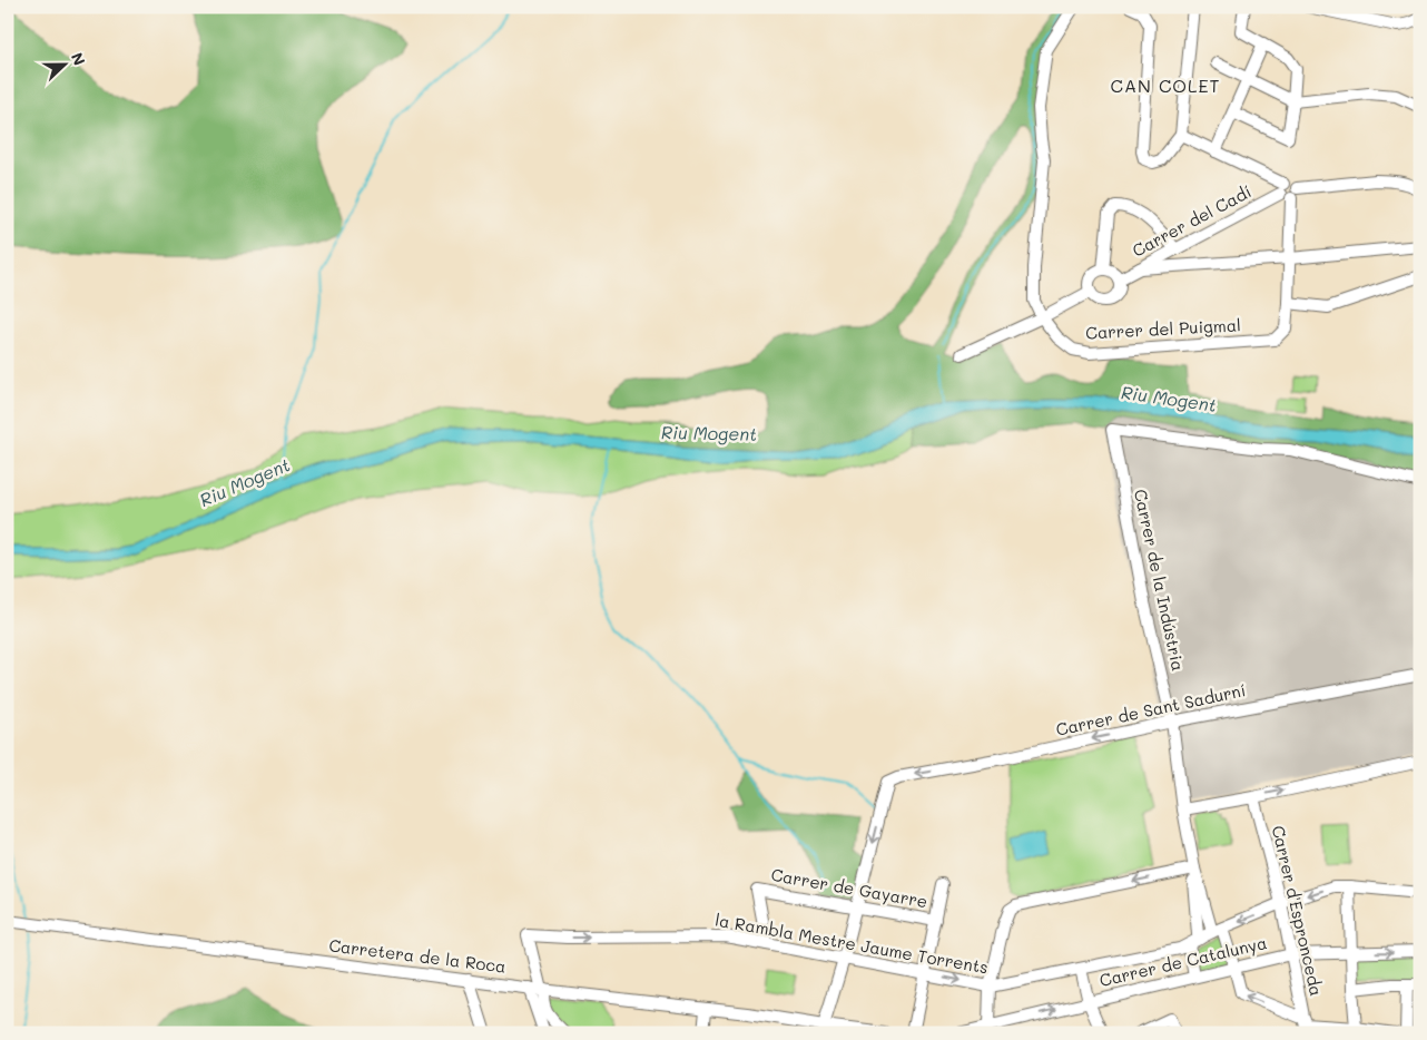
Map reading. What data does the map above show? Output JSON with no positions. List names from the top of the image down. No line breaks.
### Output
{"streets":{"street":["Carrer del Cadí","Carrer del Puigmal","Carrer de la Indústria","Carrer de Sant Sadurní","Carrer de Gayarre","Carrer d'Espronceda","la Rambla Mestre Jaume Torrents","Carretera de la Roca","Carrer de Catalunya"]},"crossings":[["Carrer del Cadí","Carrer del Puigmal"],["Carrer de la Indústria","Carrer de Sant Sadurní"],["Carrer de la Indústria","Carrer d'Espronceda"],["Carrer de la Indústria","la Rambla Mestre Jaume Torrents"],["Carrer de la Indústria","Carrer de Catalunya"],["Carrer de Sant Sadurní","Carrer de Gayarre"],["Carrer de Gayarre","la Rambla Mestre Jaume Torrents"],["Carrer d'Espronceda","la Rambla Mestre Jaume Torrents"],["Carrer d'Espronceda","Carrer de Catalunya"],["la Rambla Mestre Jaume Torrents","Carretera de la Roca"]],"one_way":["Carrer de Sant Sadurní"],"districts":["CAN COLET"],"water":["Riu Mogent"],"north":"right"}
